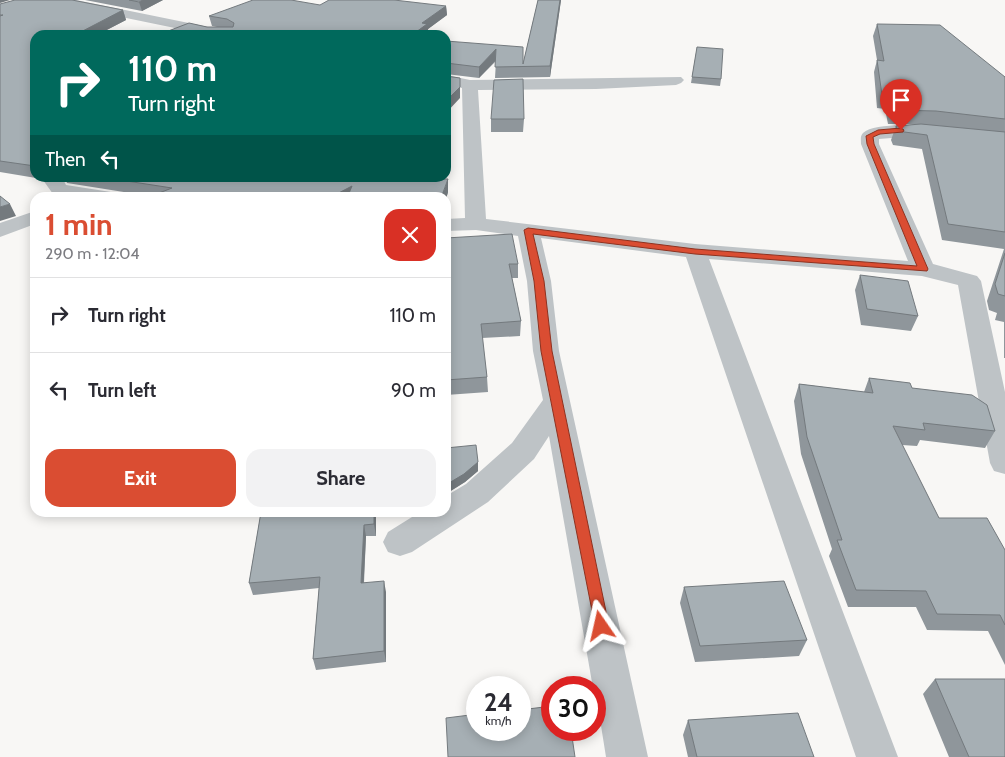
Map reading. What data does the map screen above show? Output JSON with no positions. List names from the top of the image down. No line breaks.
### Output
{"page":{"turn":["110 m","Turn right"],"then":"Then","heading":["1 min","290 m · 12:04"],"list":[{"name":"Turn right","value":"110 m"},{"name":"Turn left","value":"90 m"}],"buttons":["Exit","Share"],"speed":"24 km/h","limit":"30"}}
